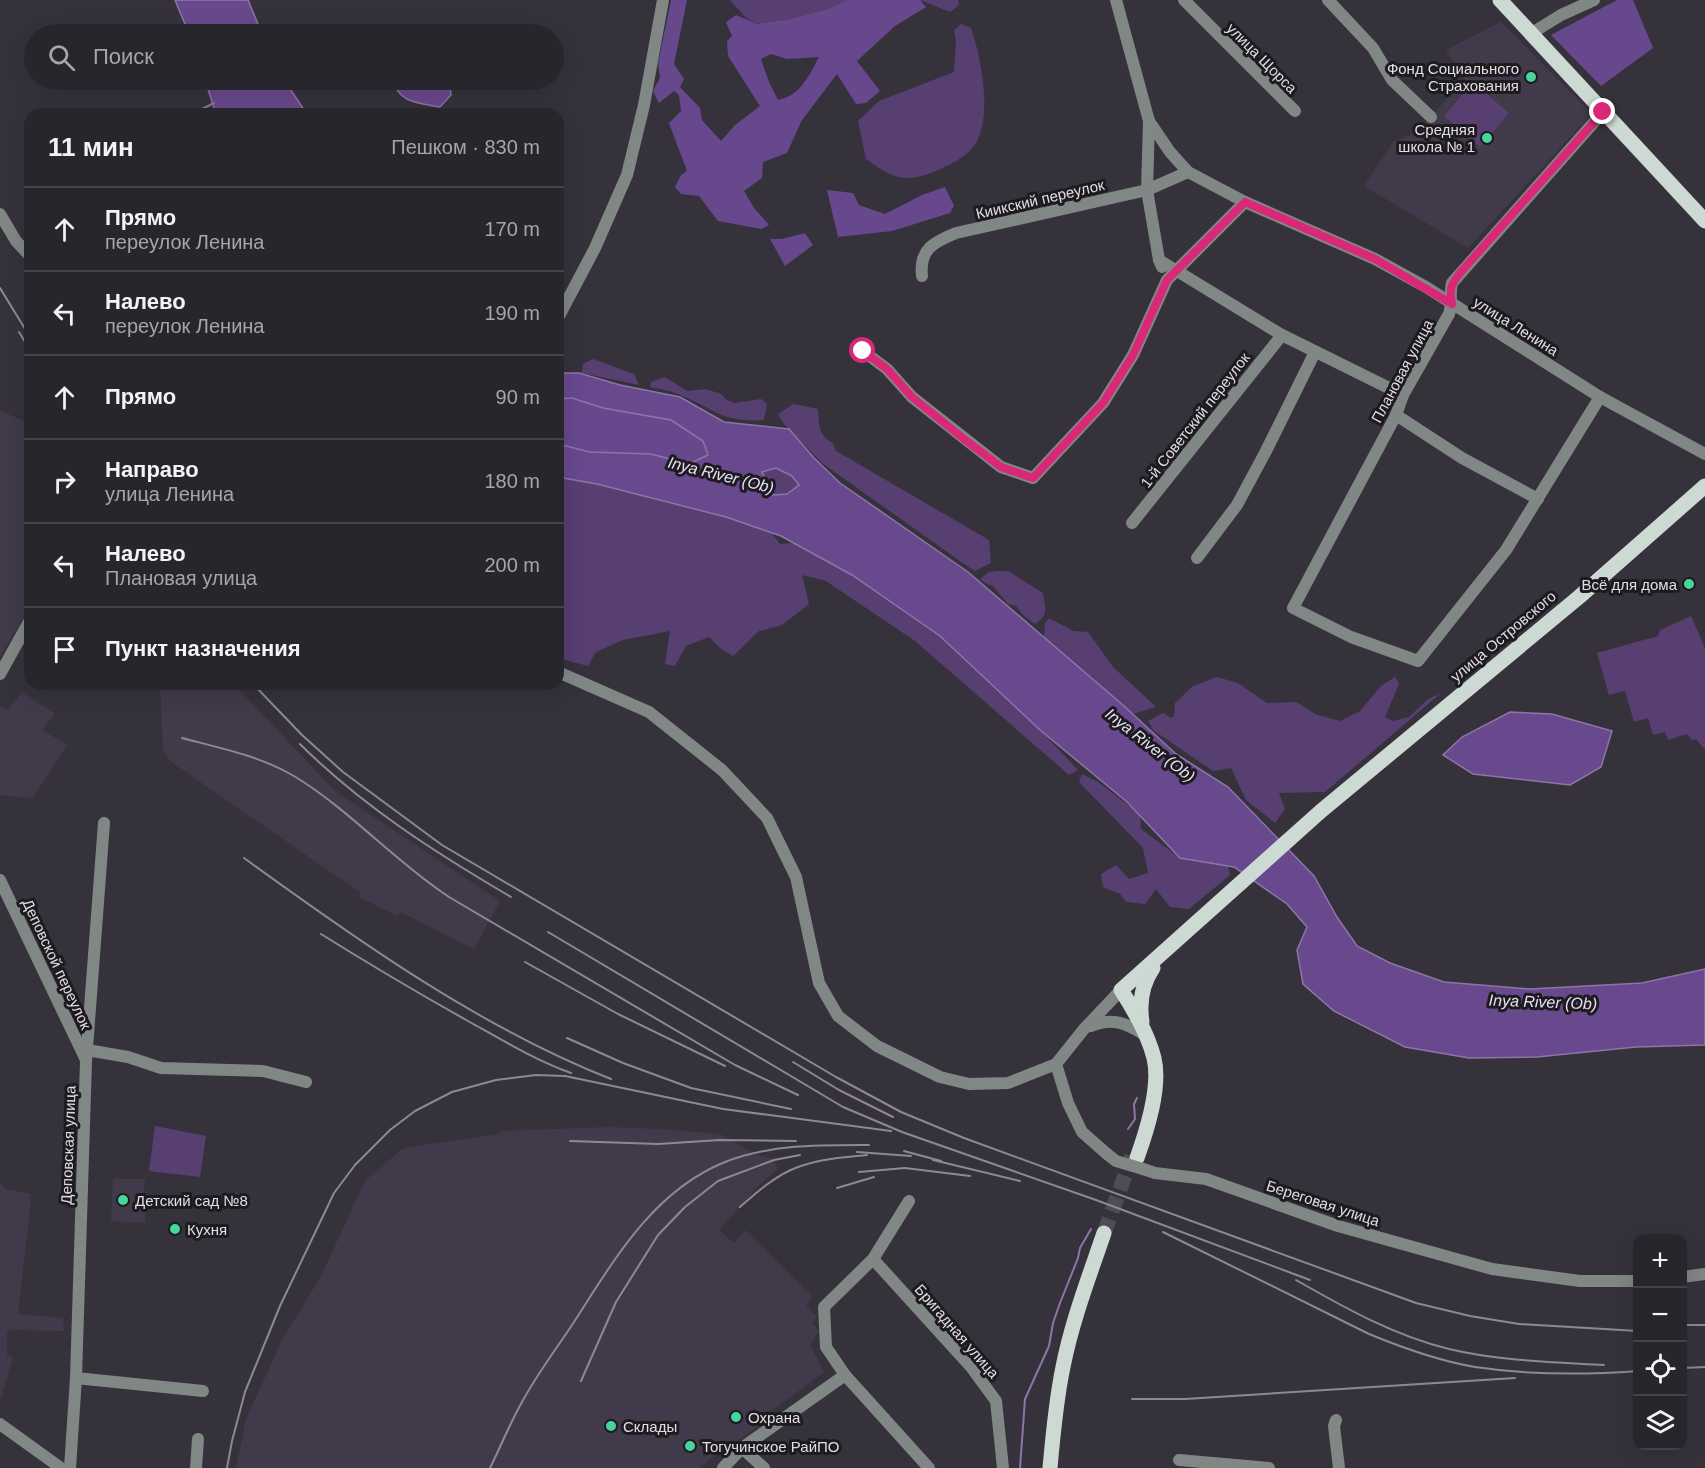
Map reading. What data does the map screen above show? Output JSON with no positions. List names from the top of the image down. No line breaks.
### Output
{"streets":{"main road":["улица Островского"],"street":["улица Щорса","Киикский переулок","улица Ленина","Плановая улица","1-й Советский переулок","Деповской переулок","Деповская улица","Береговая улица","Бригадная улица"]},"crossings":[["Киикский переулок","улица Ленина"],["улица Ленина","Плановая улица"],["Деповской переулок","Деповская улица"]],"water":["Inya River (Ob)"],"places":["Фонд Социального Страхования","Средняя школа № 1","Всё для дома","Детский сад №8","Кухня","Охрана","Склады","Тогучинское РайПО"],"page":{"search":"Поиск","heading":["11 мин","Пешком · 830 m"],"list":[["Прямо","переулок Ленина","170 m"],["Налево","переулок Ленина","190 m"],["Прямо","90 m"],["Направо","улица Ленина","180 m"],["Налево","Плановая улица","200 m"],"Пункт назначения"],"map_buttons":["+","−"]}}
